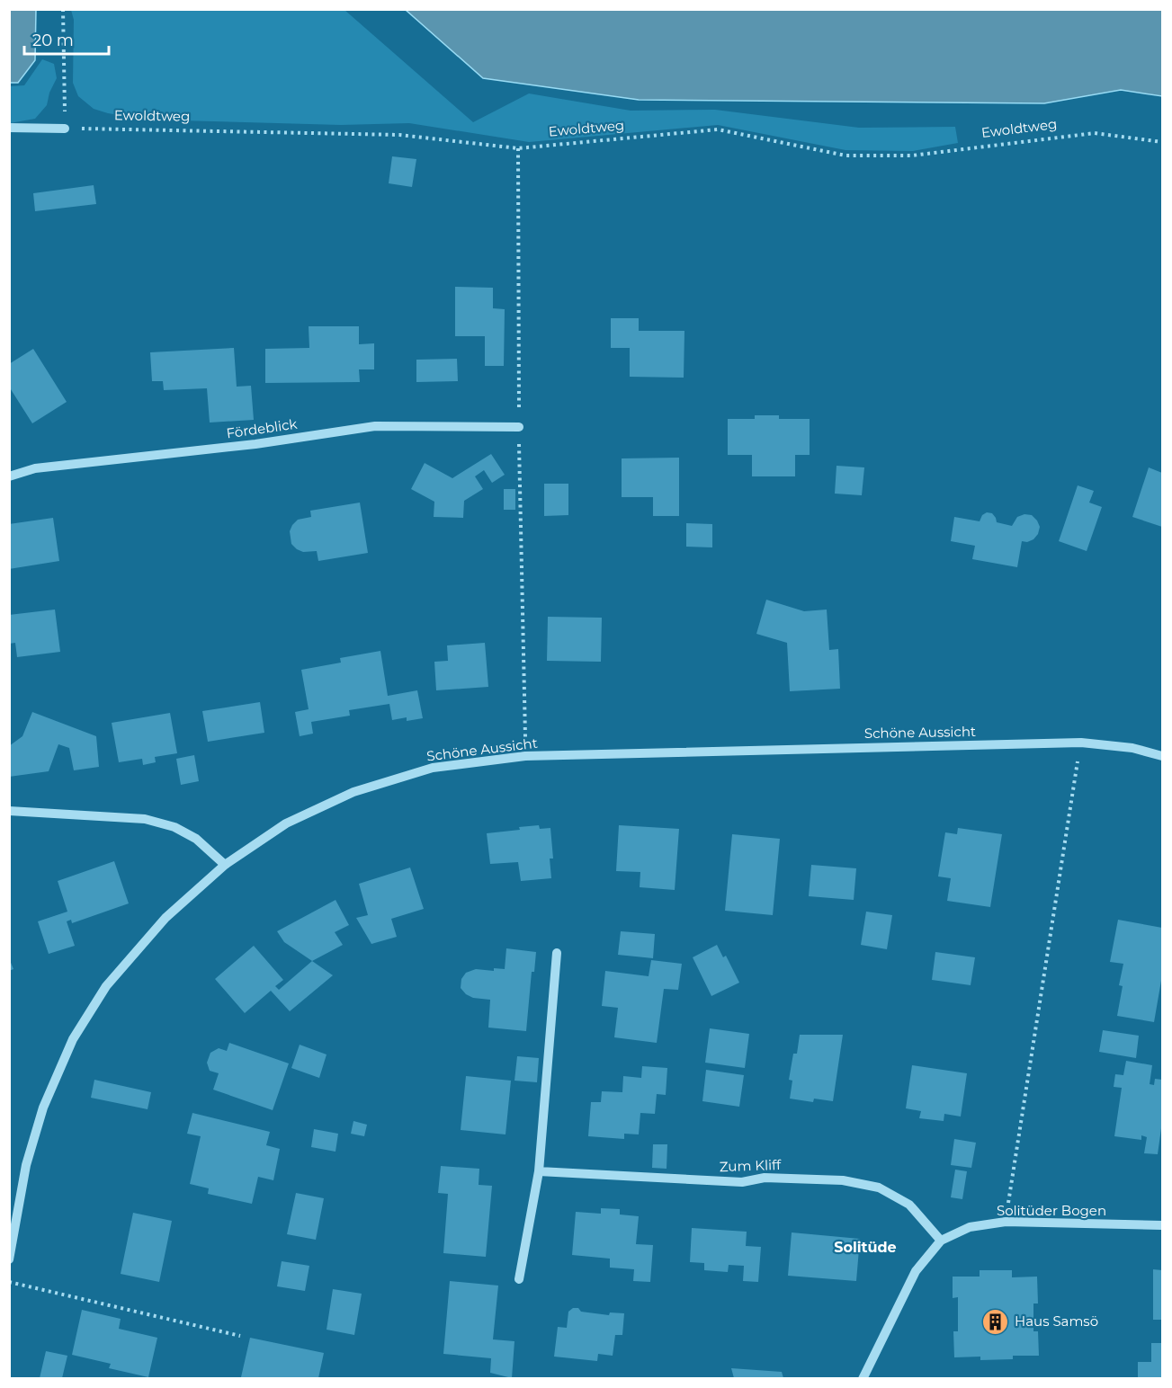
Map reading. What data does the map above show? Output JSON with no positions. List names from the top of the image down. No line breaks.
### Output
{"streets":{"street":["Fördeblick","Schöne Aussicht","Zum Kliff","Solitüder Bogen"],"path":["Ewoldtweg"]},"crossings":[["Zum Kliff","Solitüder Bogen"]],"districts":["Solitüde"],"places":{"building":["Haus Samsö"]},"scale_bar":"20 m"}
